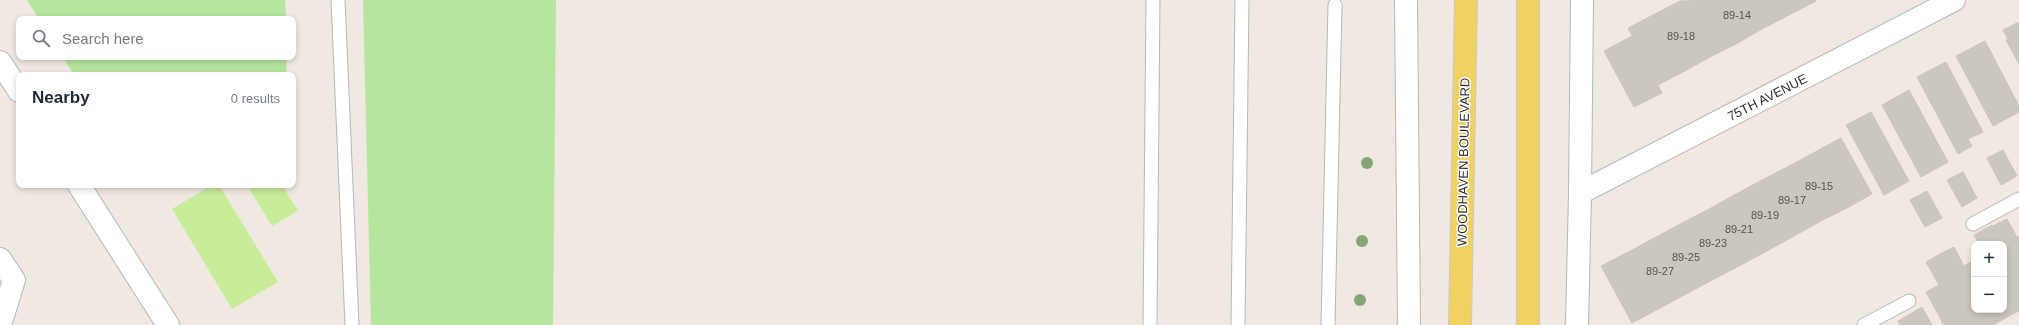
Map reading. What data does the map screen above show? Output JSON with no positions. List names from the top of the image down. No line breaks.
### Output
{"streets":{"main road":["WOODHAVEN BOULEVARD"],"street":["75TH AVENUE"]},"house_numbers":["89-14","89-18","89-15","89-17","89-19","89-21","89-23","89-25","89-27"],"page":{"search":"Search here","heading":["Nearby","0 results"],"map_buttons":["+","−"]}}
